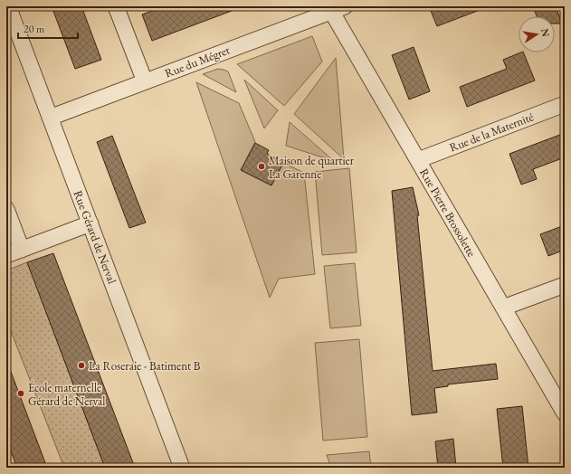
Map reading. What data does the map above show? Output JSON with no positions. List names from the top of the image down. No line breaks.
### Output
{"streets":{"street":["Rue du Mégret","Rue de la Maternité","Rue Pierre Brossolette","Rue Gérard de Nerval"]},"crossings":[["Rue du Mégret","Rue Pierre Brossolette"],["Rue du Mégret","Rue Gérard de Nerval"],["Rue de la Maternité","Rue Pierre Brossolette"]],"places":["Maison de quartier La Garenne","La Roseraie - Batiment B","École maternelle Gérard de Nerval"],"scale_bar":"20 m","north":"right"}
